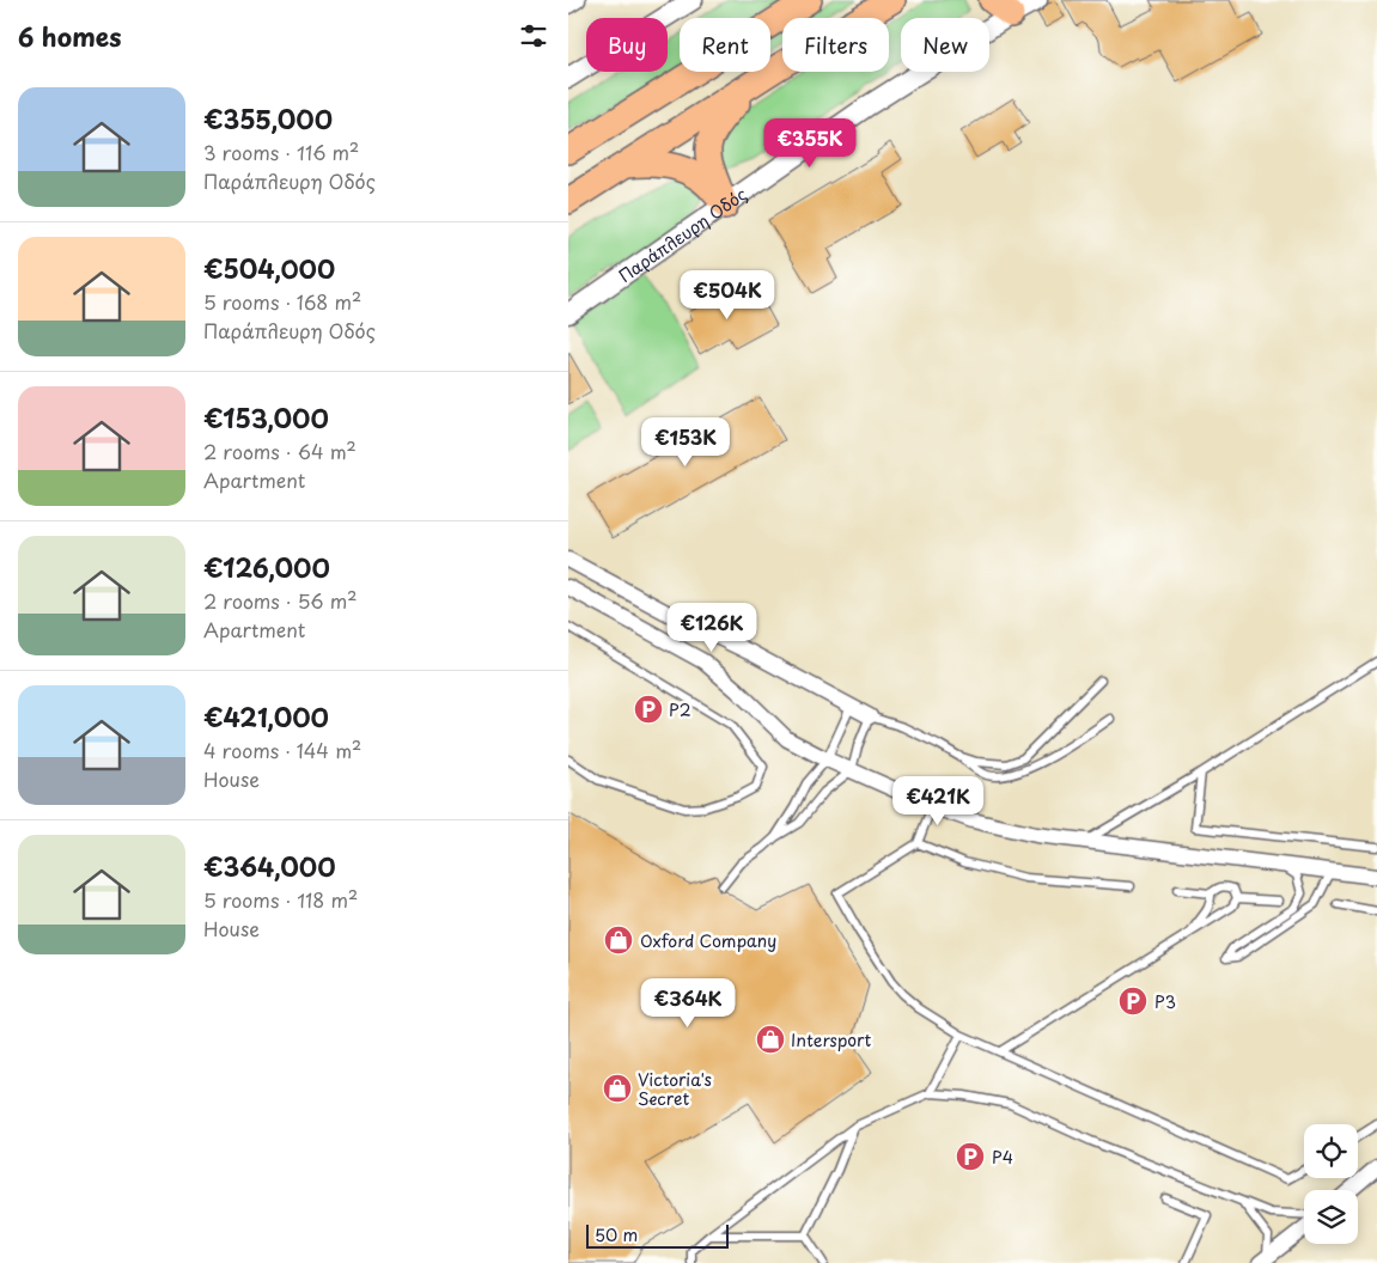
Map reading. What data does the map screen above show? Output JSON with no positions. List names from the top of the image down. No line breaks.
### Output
{"streets":{"street":["Παράπλευρη Οδός"]},"places":{"parking":["P2","P3","P4"],"shop":["Oxford Company","Intersport","Victoria's Secret"]},"scale_bar":"50 m","page":{"heading":"6 homes","chip":["Buy","Rent","Filters","New"],"list":[{"name":"€355,000","note":"3 rooms · 116 m² · Παράπλευρη Οδός"},{"name":"€504,000","note":"5 rooms · 168 m² · Παράπλευρη Οδός"},{"name":"€153,000","note":"2 rooms · 64 m² · Apartment"},{"name":"€126,000","note":"2 rooms · 56 m² · Apartment"},{"name":"€421,000","note":"4 rooms · 144 m² · House"},{"name":"€364,000","note":"5 rooms · 118 m² · House"}],"price":["€355K","€504K","€153K","€126K","€421K","€364K"],"scale":"50 m"}}
